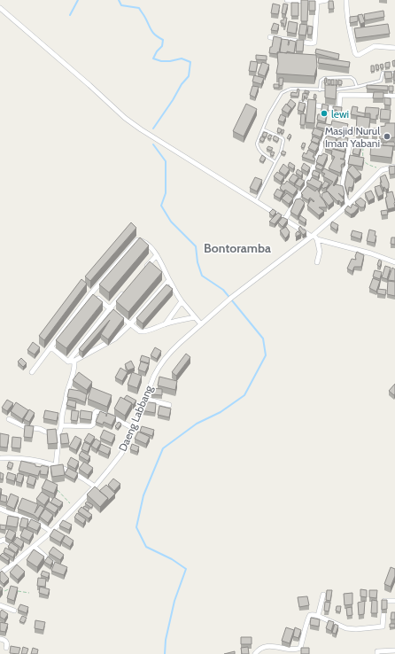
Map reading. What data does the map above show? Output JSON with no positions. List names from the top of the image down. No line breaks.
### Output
{"streets":{"street":["Daeng Labbang"]},"districts":["Bontoramba"],"places":["lewi","Masjid Nurul Iman Yabani"]}
